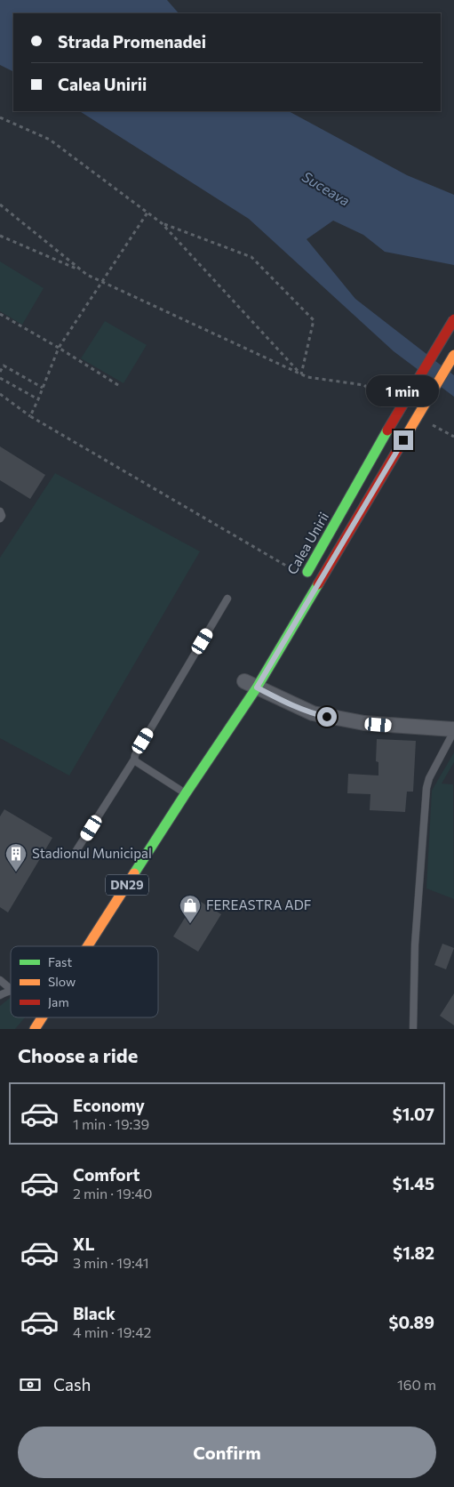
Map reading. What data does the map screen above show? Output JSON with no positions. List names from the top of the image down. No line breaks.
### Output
{"streets":{"main road":["Calea Unirii","DN29"]},"water":["Suceava"],"places":{"building":["Stadionul Municipal"],"shop":["FEREASTRA ADF"]},"legend":["Fast","Slow","Jam"],"page":{"banner":["Strada Promenadei","Calea Unirii"],"bubble":"1 min","heading":"Choose a ride","list":[{"name":"Economy","note":"1 min · 19:39","value":"$1.07"},{"name":"Comfort","note":"2 min · 19:40","value":"$1.45"},{"name":"XL","note":"3 min · 19:41","value":"$1.82"},{"name":"Black","note":"4 min · 19:42","value":"$0.89"}],"pay":["Cash","160 m"],"buttons":"Confirm"}}
